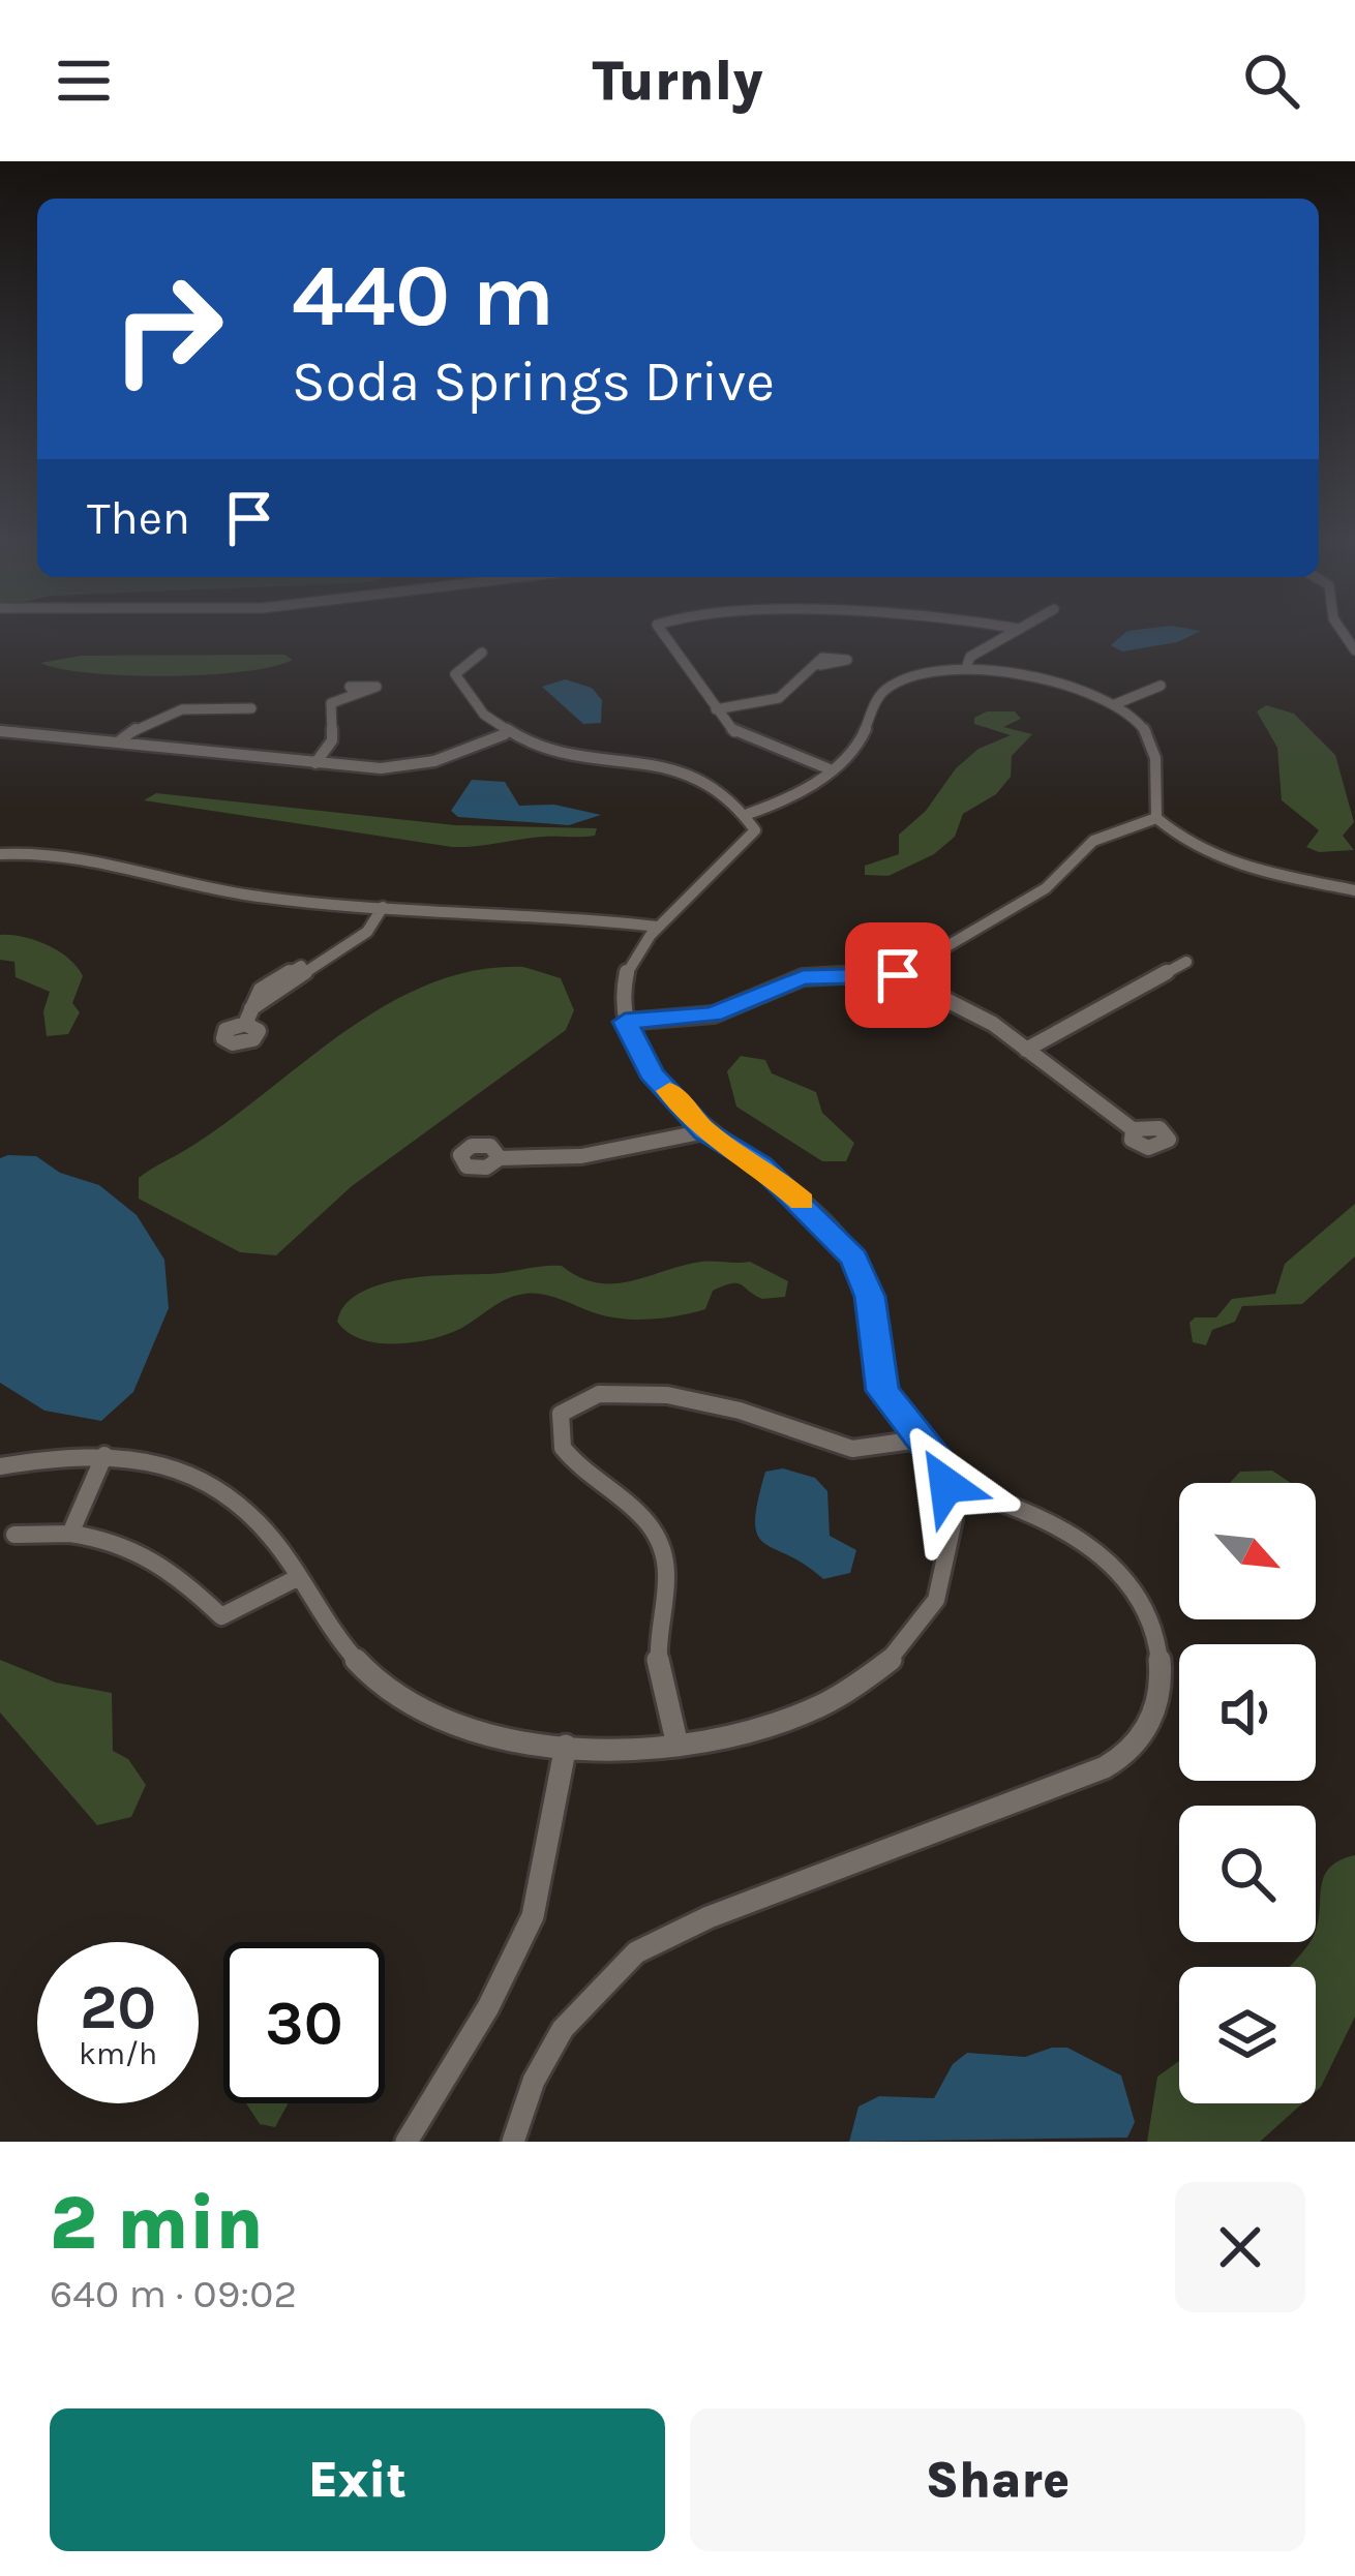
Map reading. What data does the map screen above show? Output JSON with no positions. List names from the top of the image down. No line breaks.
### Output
{"north":"bottom right","page":{"header":"Turnly","turn":["440 m","Soda Springs Drive"],"then":"Then","speed":"20 km/h","limit":"30","heading":["2 min","640 m · 09:02"],"buttons":["Exit","Share"]}}
